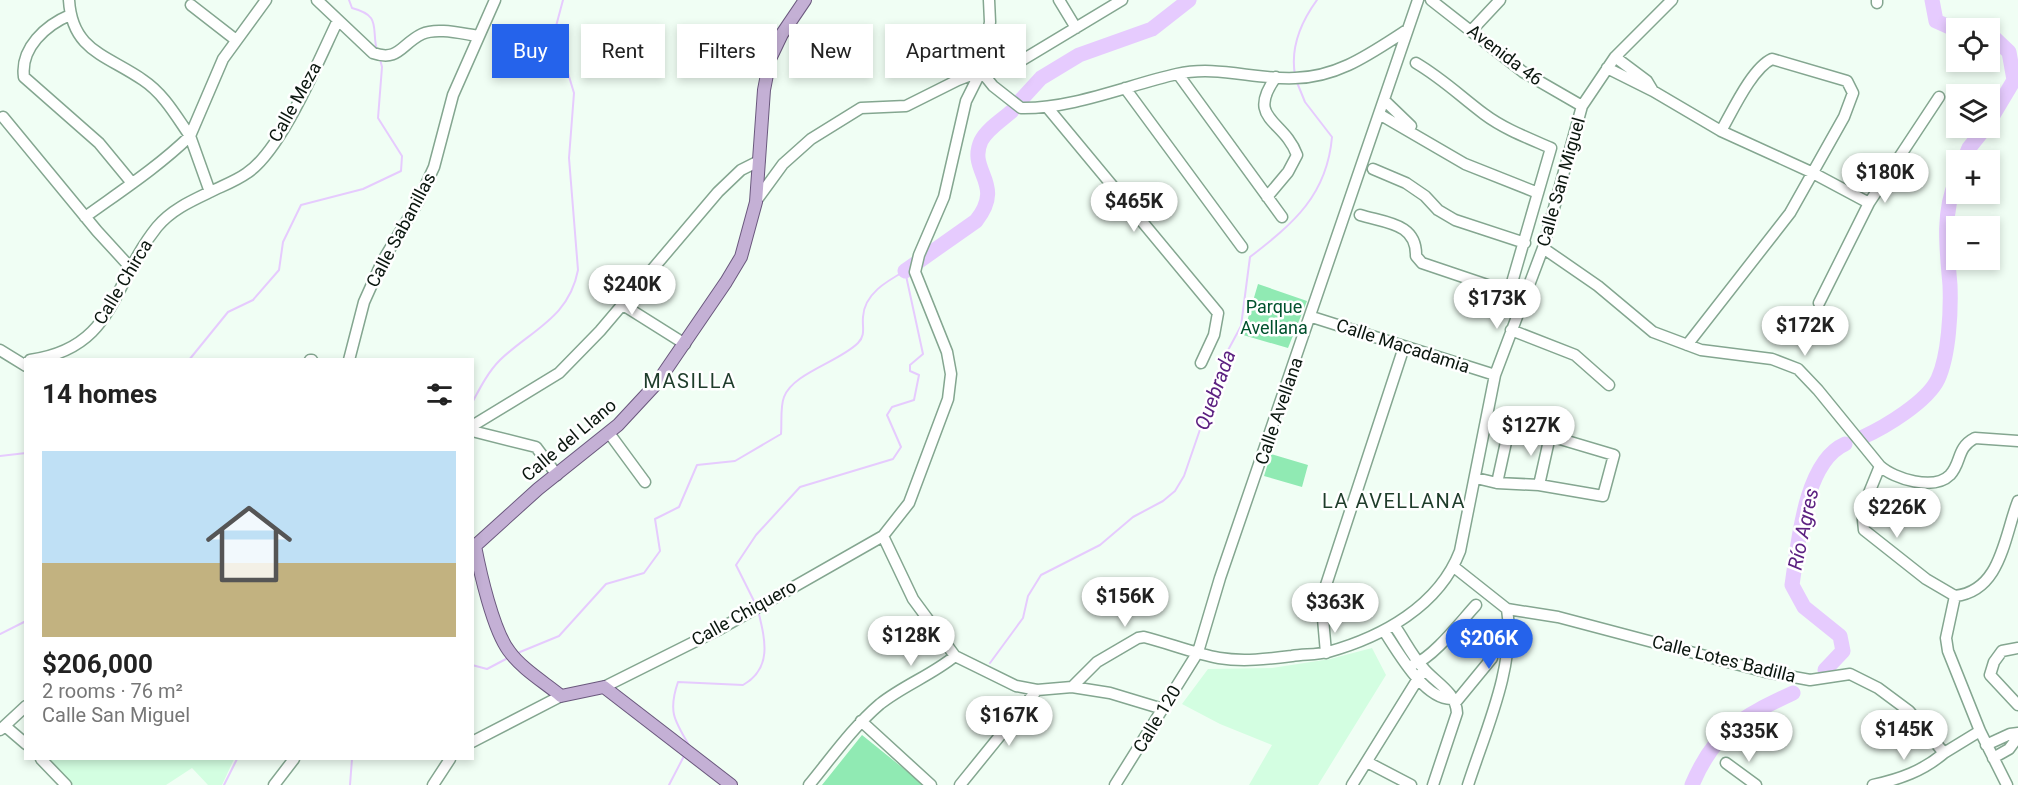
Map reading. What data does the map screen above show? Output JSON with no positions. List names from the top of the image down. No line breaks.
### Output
{"streets":{"main road":["Calle del Llano"],"street":["Avenida 46","Calle Meza","Calle San Miguel","Calle Sabanillas","Calle Chirca","Calle Macadamia","Calle Avellana","Calle Chiquero","Calle Lotes Badilla","Calle 120"]},"crossings":[["Avenida 46","Calle San Miguel"],["Calle Meza","Calle Chirca"],["Calle San Miguel","Calle Macadamia"],["Calle Macadamia","Calle Avellana"],["Calle Avellana","Calle 120"]],"districts":["MASILLA","LA AVELLANA"],"water":["Quebrada","Río Agres"],"parks":["Parque Avellana"],"page":{"map_buttons":["+","−"],"chip":["Buy","Rent","Filters","New","Apartment"],"price":["$180K","$465K","$240K","$173K","$172K","$127K","$226K","$156K","$363K","$128K","$206K","$167K","$145K","$335K"],"heading":"14 homes","list":[{"name":"$206,000","note":"2 rooms · 76 m² · Calle San Miguel"}]}}
